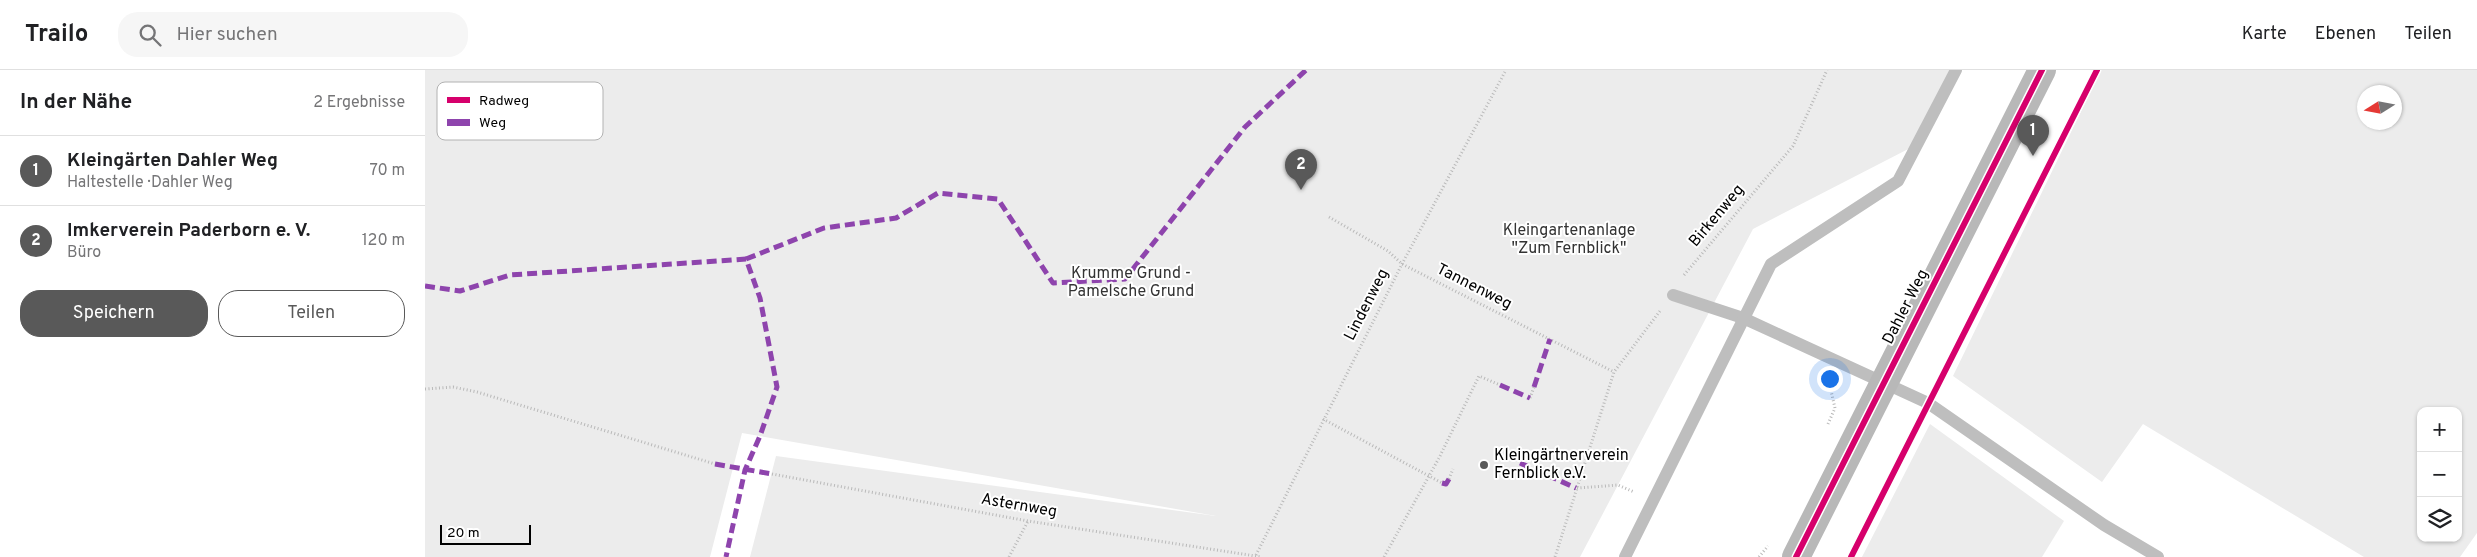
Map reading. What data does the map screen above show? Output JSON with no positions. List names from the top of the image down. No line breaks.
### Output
{"streets":{"street":["Dahler Weg"],"path":["Birkenweg","Tannenweg","Lindenweg","Asternweg"]},"crossings":[["Birkenweg","Tannenweg"],["Tannenweg","Lindenweg"],["Lindenweg","Asternweg"]],"parks":["Kleingartenanlage \"Zum Fernblick\"","Krumme Grund - Pamelsche Grund"],"places":["Kleingärtnerverein Fernblick e.V."],"legend":["Radweg","Weg"],"scale_bar":"20 m","north":"left","page":{"header":"Trailo","search":"Hier suchen","nav":["Karte","Ebenen","Teilen"],"heading":["In der Nähe","2 Ergebnisse"],"pins":["1","2"],"list":[{"mark":"1","name":"Kleingärten Dahler Weg","note":"Haltestelle · Dahler Weg","value":"70 m"},{"mark":"2","name":"Imkerverein Paderborn e. V.","note":"Büro","value":"120 m"}],"buttons":["Speichern","Teilen"],"map_buttons":["+","−"],"scale":"20 m"}}
